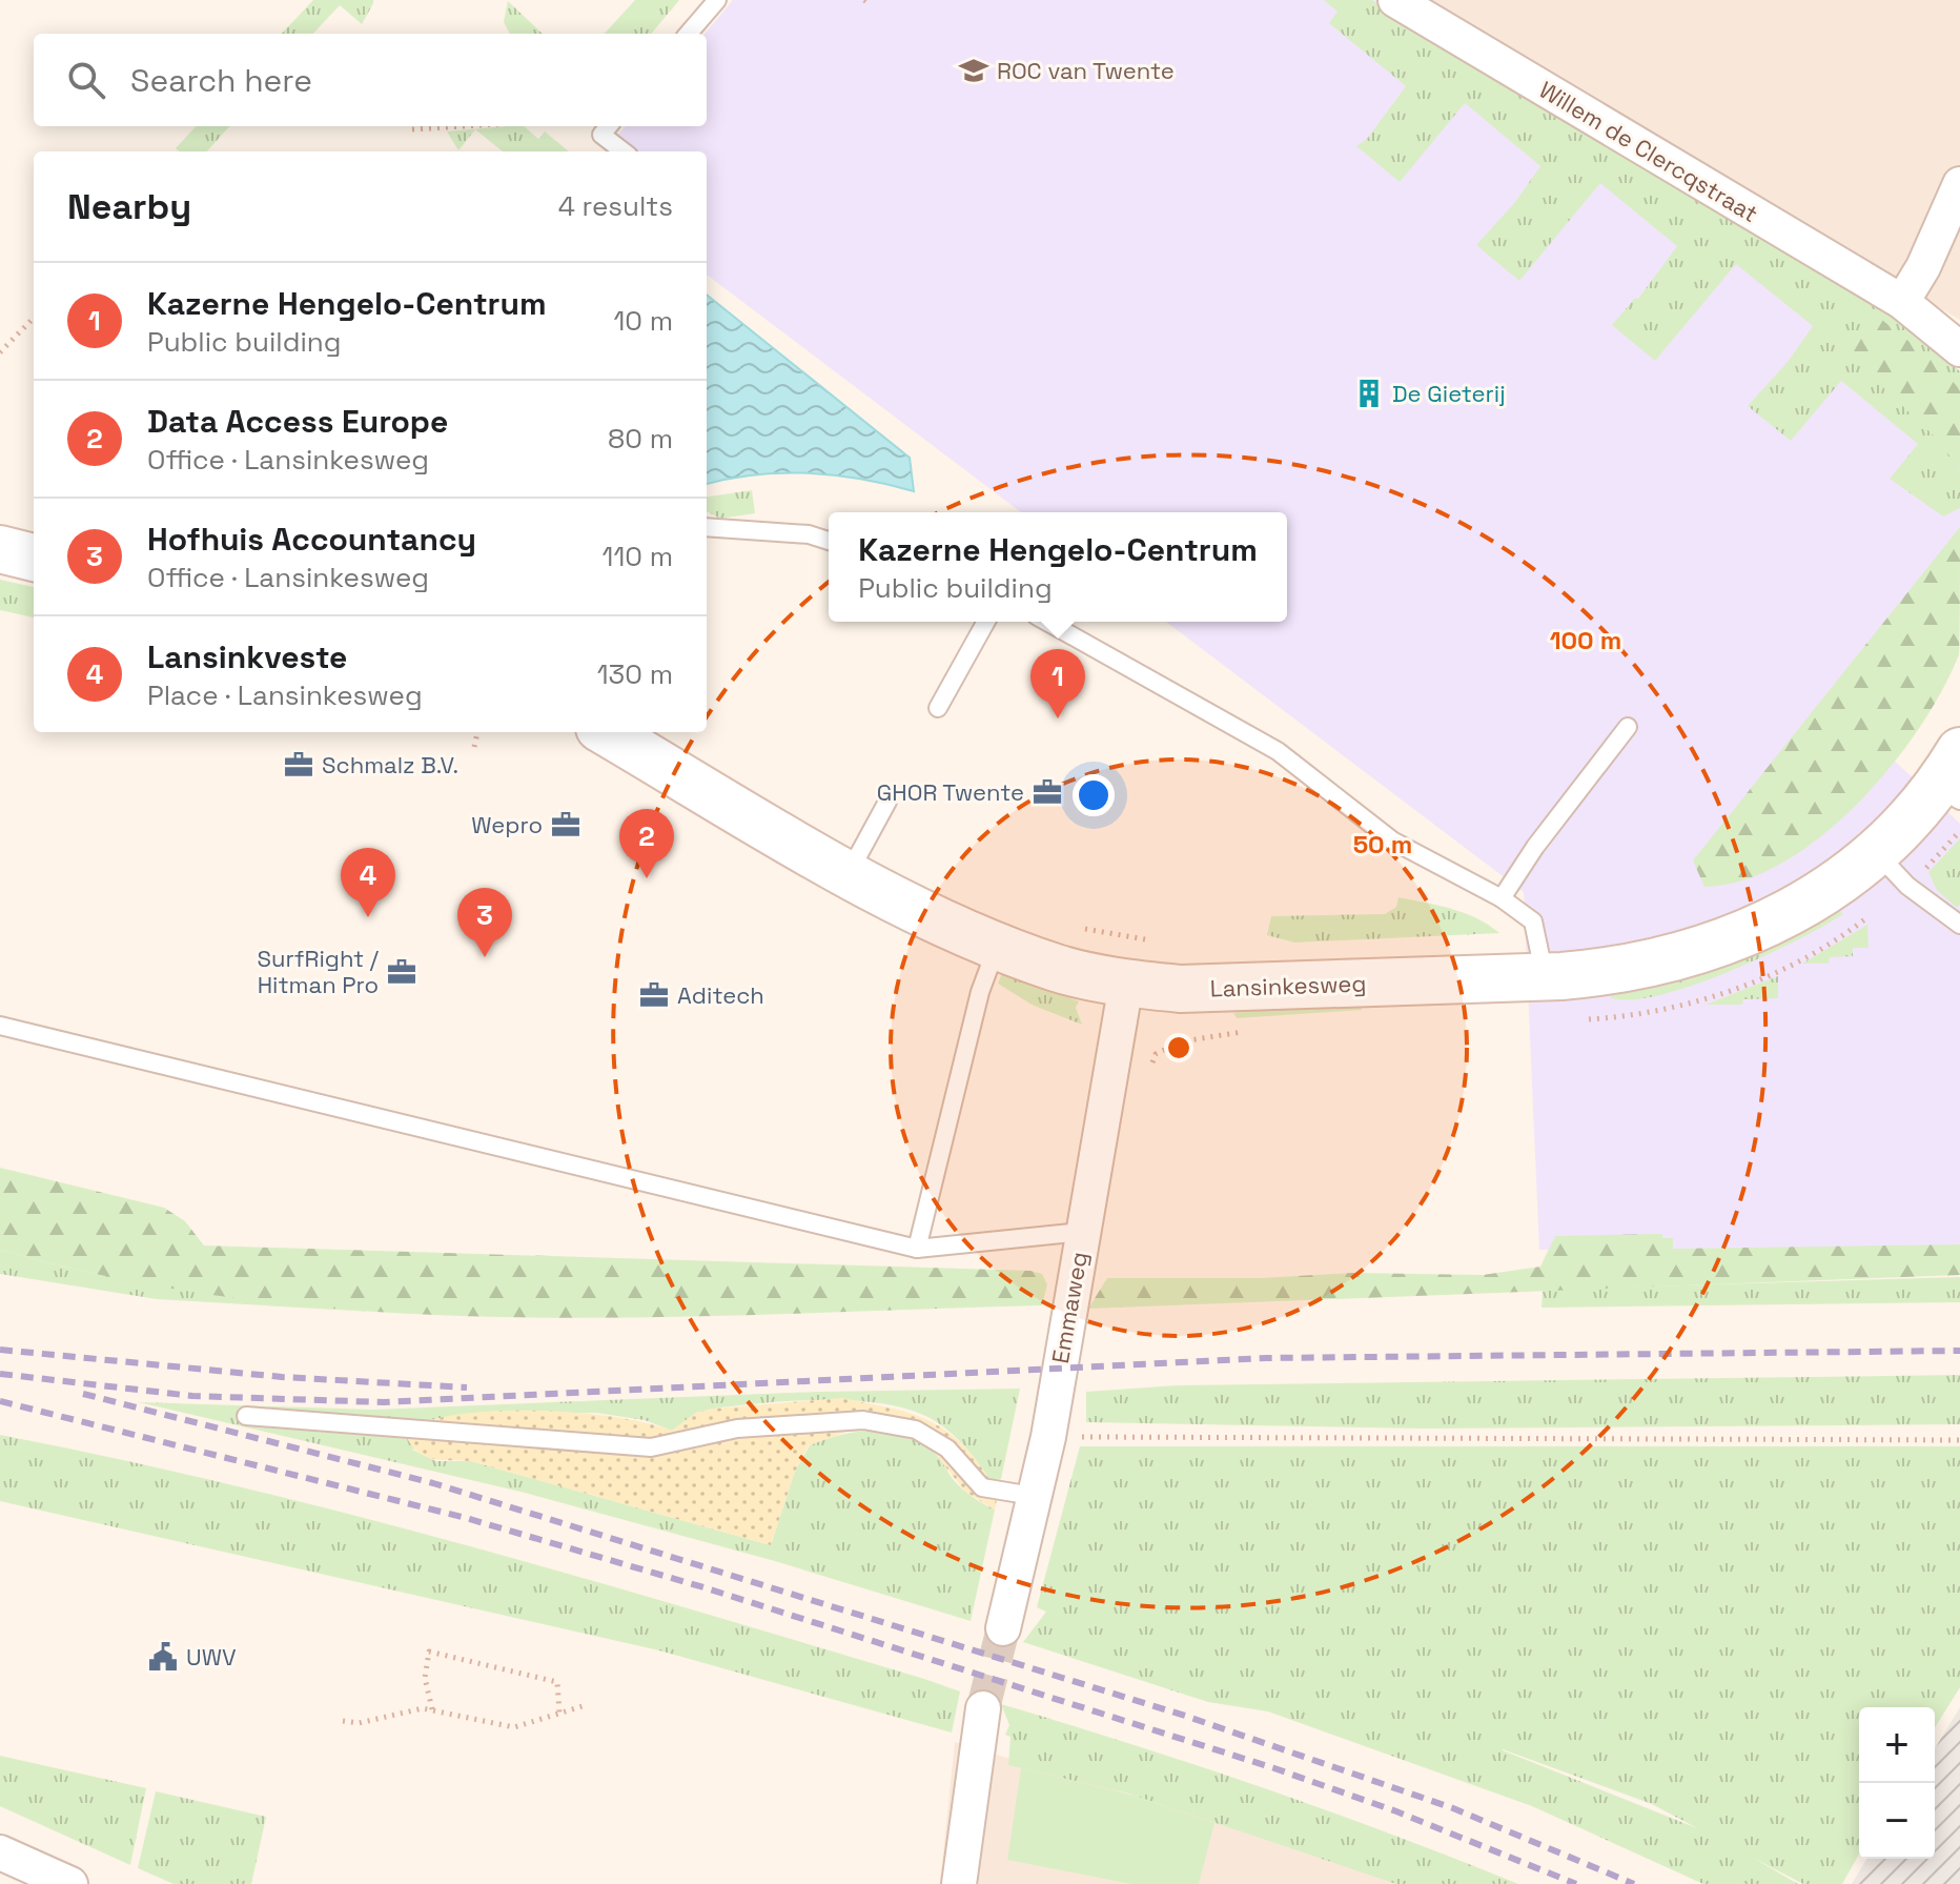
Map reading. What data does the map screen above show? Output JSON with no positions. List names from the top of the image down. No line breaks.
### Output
{"streets":{"main road":["Lansinkesweg"],"street":["Willem de Clercqstraat","Emmaweg"]},"crossings":[["Lansinkesweg","Emmaweg"]],"places":{"school or university":["ROC van Twente"],"building":["De Gieterij"],"office":["Schmalz B.V.","GHOR Twente","Wepro","SurfRight / Hitman Pro","Aditech"],"public building":["UWV"]},"page":{"search":"Search here","heading":["Nearby","4 results"],"list":[{"mark":"1","name":"Kazerne Hengelo-Centrum","note":"Public building","value":"10 m"},{"mark":"2","name":"Data Access Europe","note":"Office · Lansinkesweg","value":"80 m"},{"mark":"3","name":"Hofhuis Accountancy","note":"Office · Lansinkesweg","value":"110 m"},{"mark":"4","name":"Lansinkveste","note":"Place · Lansinkesweg","value":"130 m"}],"popup":["Kazerne Hengelo-Centrum","Public building"],"pins":["1","2","4","3"],"map_buttons":["+","−"]},"rings":["100 m","50 m"]}
